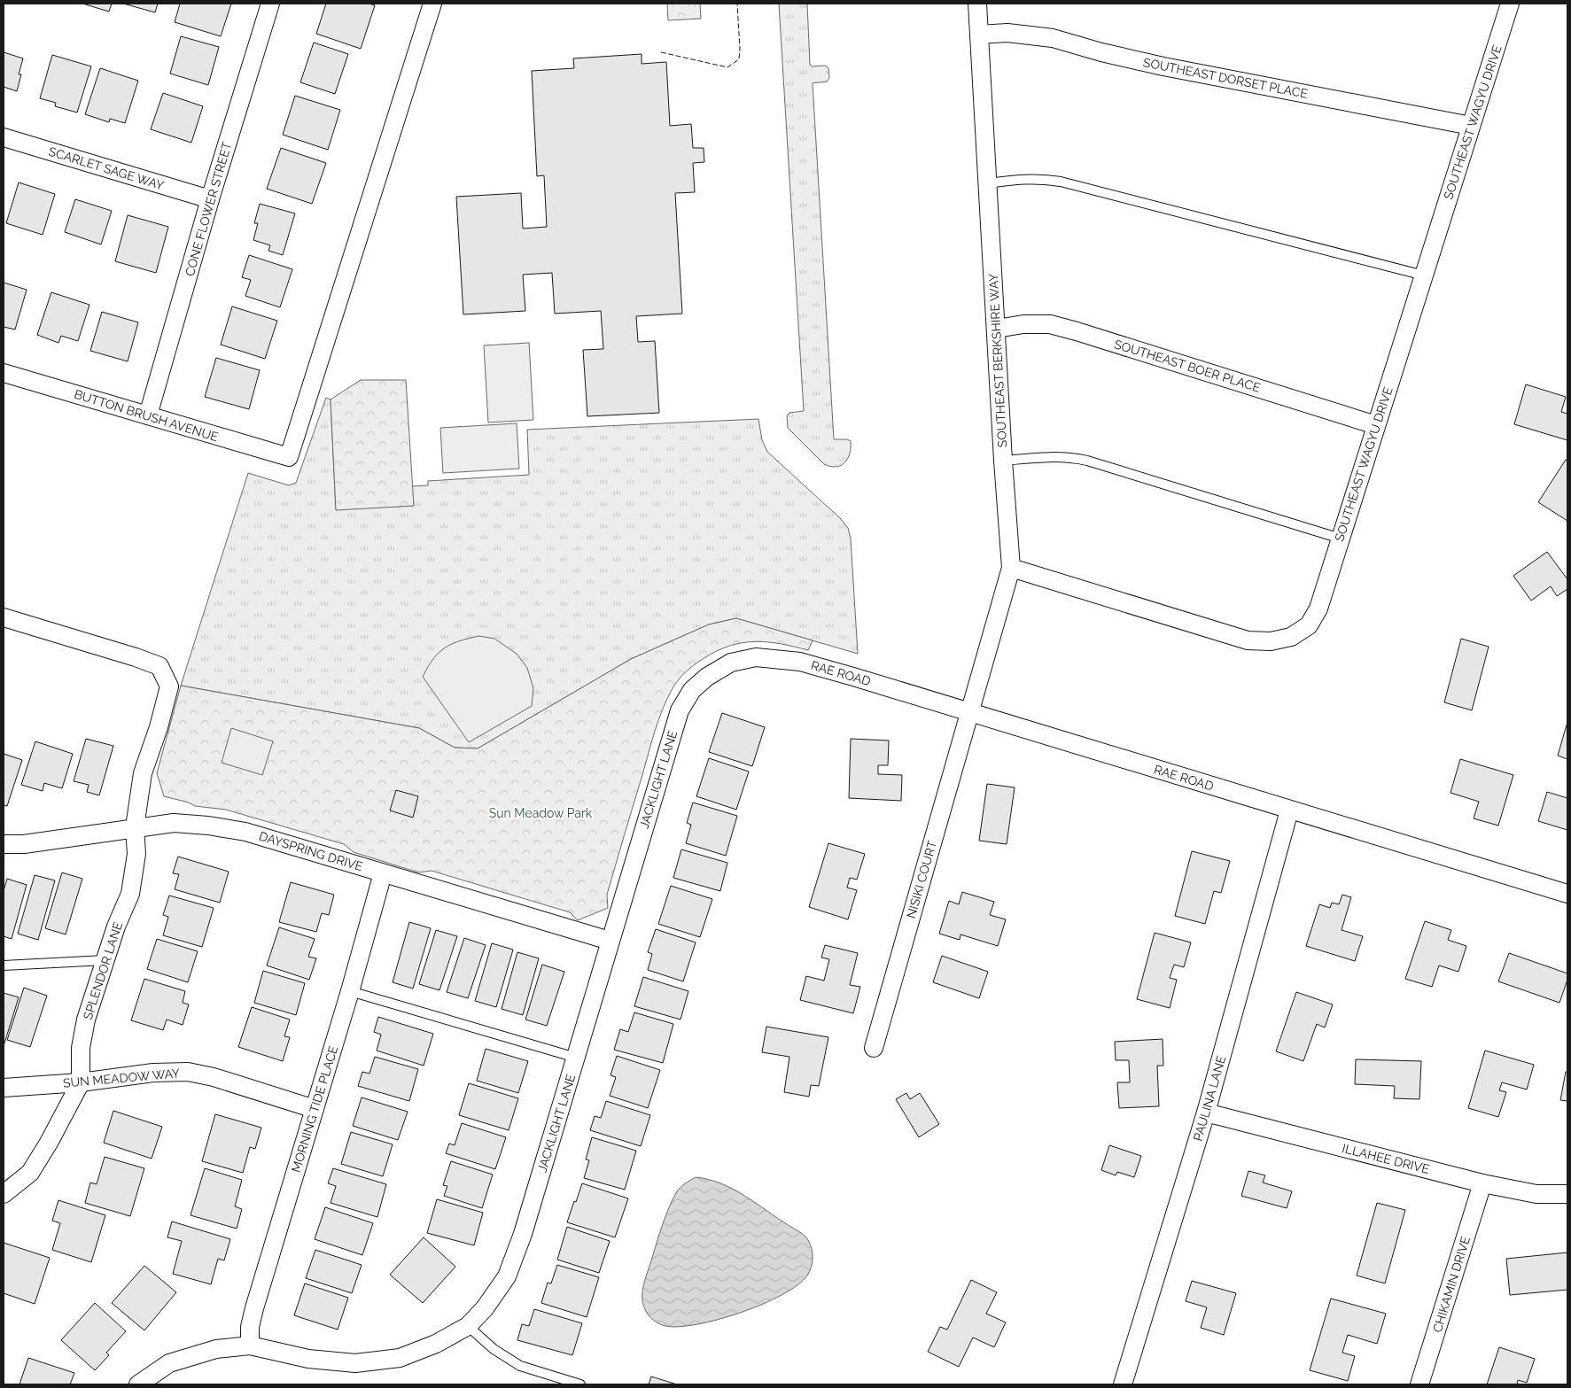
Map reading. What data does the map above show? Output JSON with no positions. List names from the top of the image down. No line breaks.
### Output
{"streets":{"street":["SOUTHEAST DORSET PLACE","SOUTHEAST WAGYU DRIVE","SCARLET SAGE WAY","CONE FLOWER STREET","SOUTHEAST BERKSHIRE WAY","SOUTHEAST BOER PLACE","BUTTON BRUSH AVENUE","RAE ROAD","JACKLIGHT LANE","DAYSPRING DRIVE","NISIKI COURT","SPLENDOR LANE","SUN MEADOW WAY","PAULINA LANE","MORNING TIDE PLACE","ILLAHEE DRIVE","CHIKAMIN DRIVE"]},"crossings":[["SOUTHEAST DORSET PLACE","SOUTHEAST WAGYU DRIVE"],["SOUTHEAST DORSET PLACE","SOUTHEAST BERKSHIRE WAY"],["SOUTHEAST WAGYU DRIVE","SOUTHEAST BERKSHIRE WAY"],["SOUTHEAST WAGYU DRIVE","SOUTHEAST BOER PLACE"],["SCARLET SAGE WAY","CONE FLOWER STREET"],["CONE FLOWER STREET","BUTTON BRUSH AVENUE"],["SOUTHEAST BERKSHIRE WAY","SOUTHEAST BOER PLACE"],["SOUTHEAST BERKSHIRE WAY","RAE ROAD"],["SOUTHEAST BERKSHIRE WAY","NISIKI COURT"],["RAE ROAD","JACKLIGHT LANE"],["RAE ROAD","NISIKI COURT"],["RAE ROAD","PAULINA LANE"],["JACKLIGHT LANE","DAYSPRING DRIVE"],["JACKLIGHT LANE","MORNING TIDE PLACE"],["DAYSPRING DRIVE","SPLENDOR LANE"],["DAYSPRING DRIVE","MORNING TIDE PLACE"],["SPLENDOR LANE","SUN MEADOW WAY"],["SUN MEADOW WAY","MORNING TIDE PLACE"],["PAULINA LANE","ILLAHEE DRIVE"],["ILLAHEE DRIVE","CHIKAMIN DRIVE"]],"parks":["Sun Meadow Park"]}
